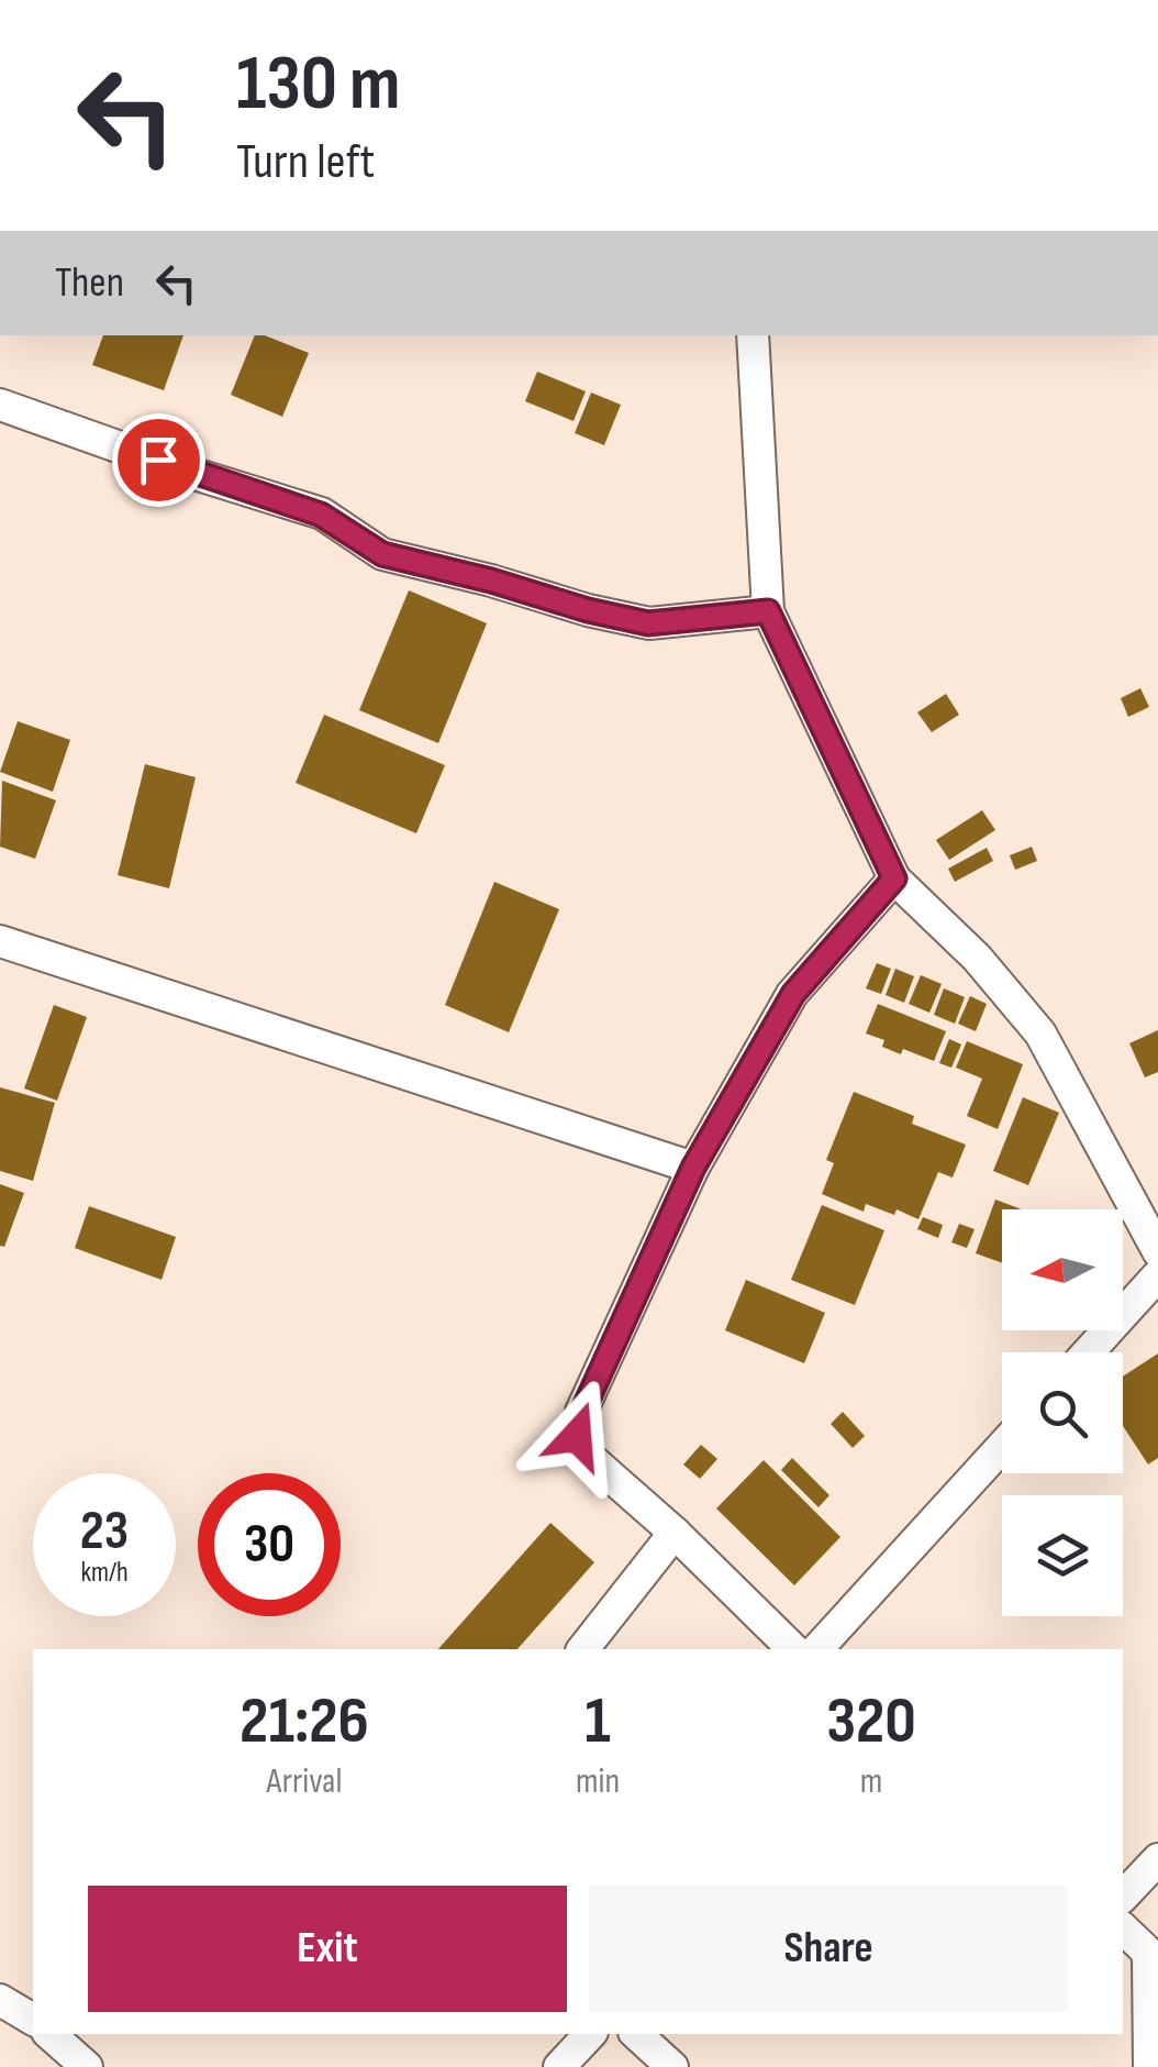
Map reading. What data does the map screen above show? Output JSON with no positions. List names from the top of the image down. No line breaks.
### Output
{"north":"left","page":{"turn":["130 m","Turn left"],"then":"Then","speed":"23 km/h","limit":"30","eta":["21:26","Arrival","1","min","320","m"],"buttons":["Exit","Share"]}}
